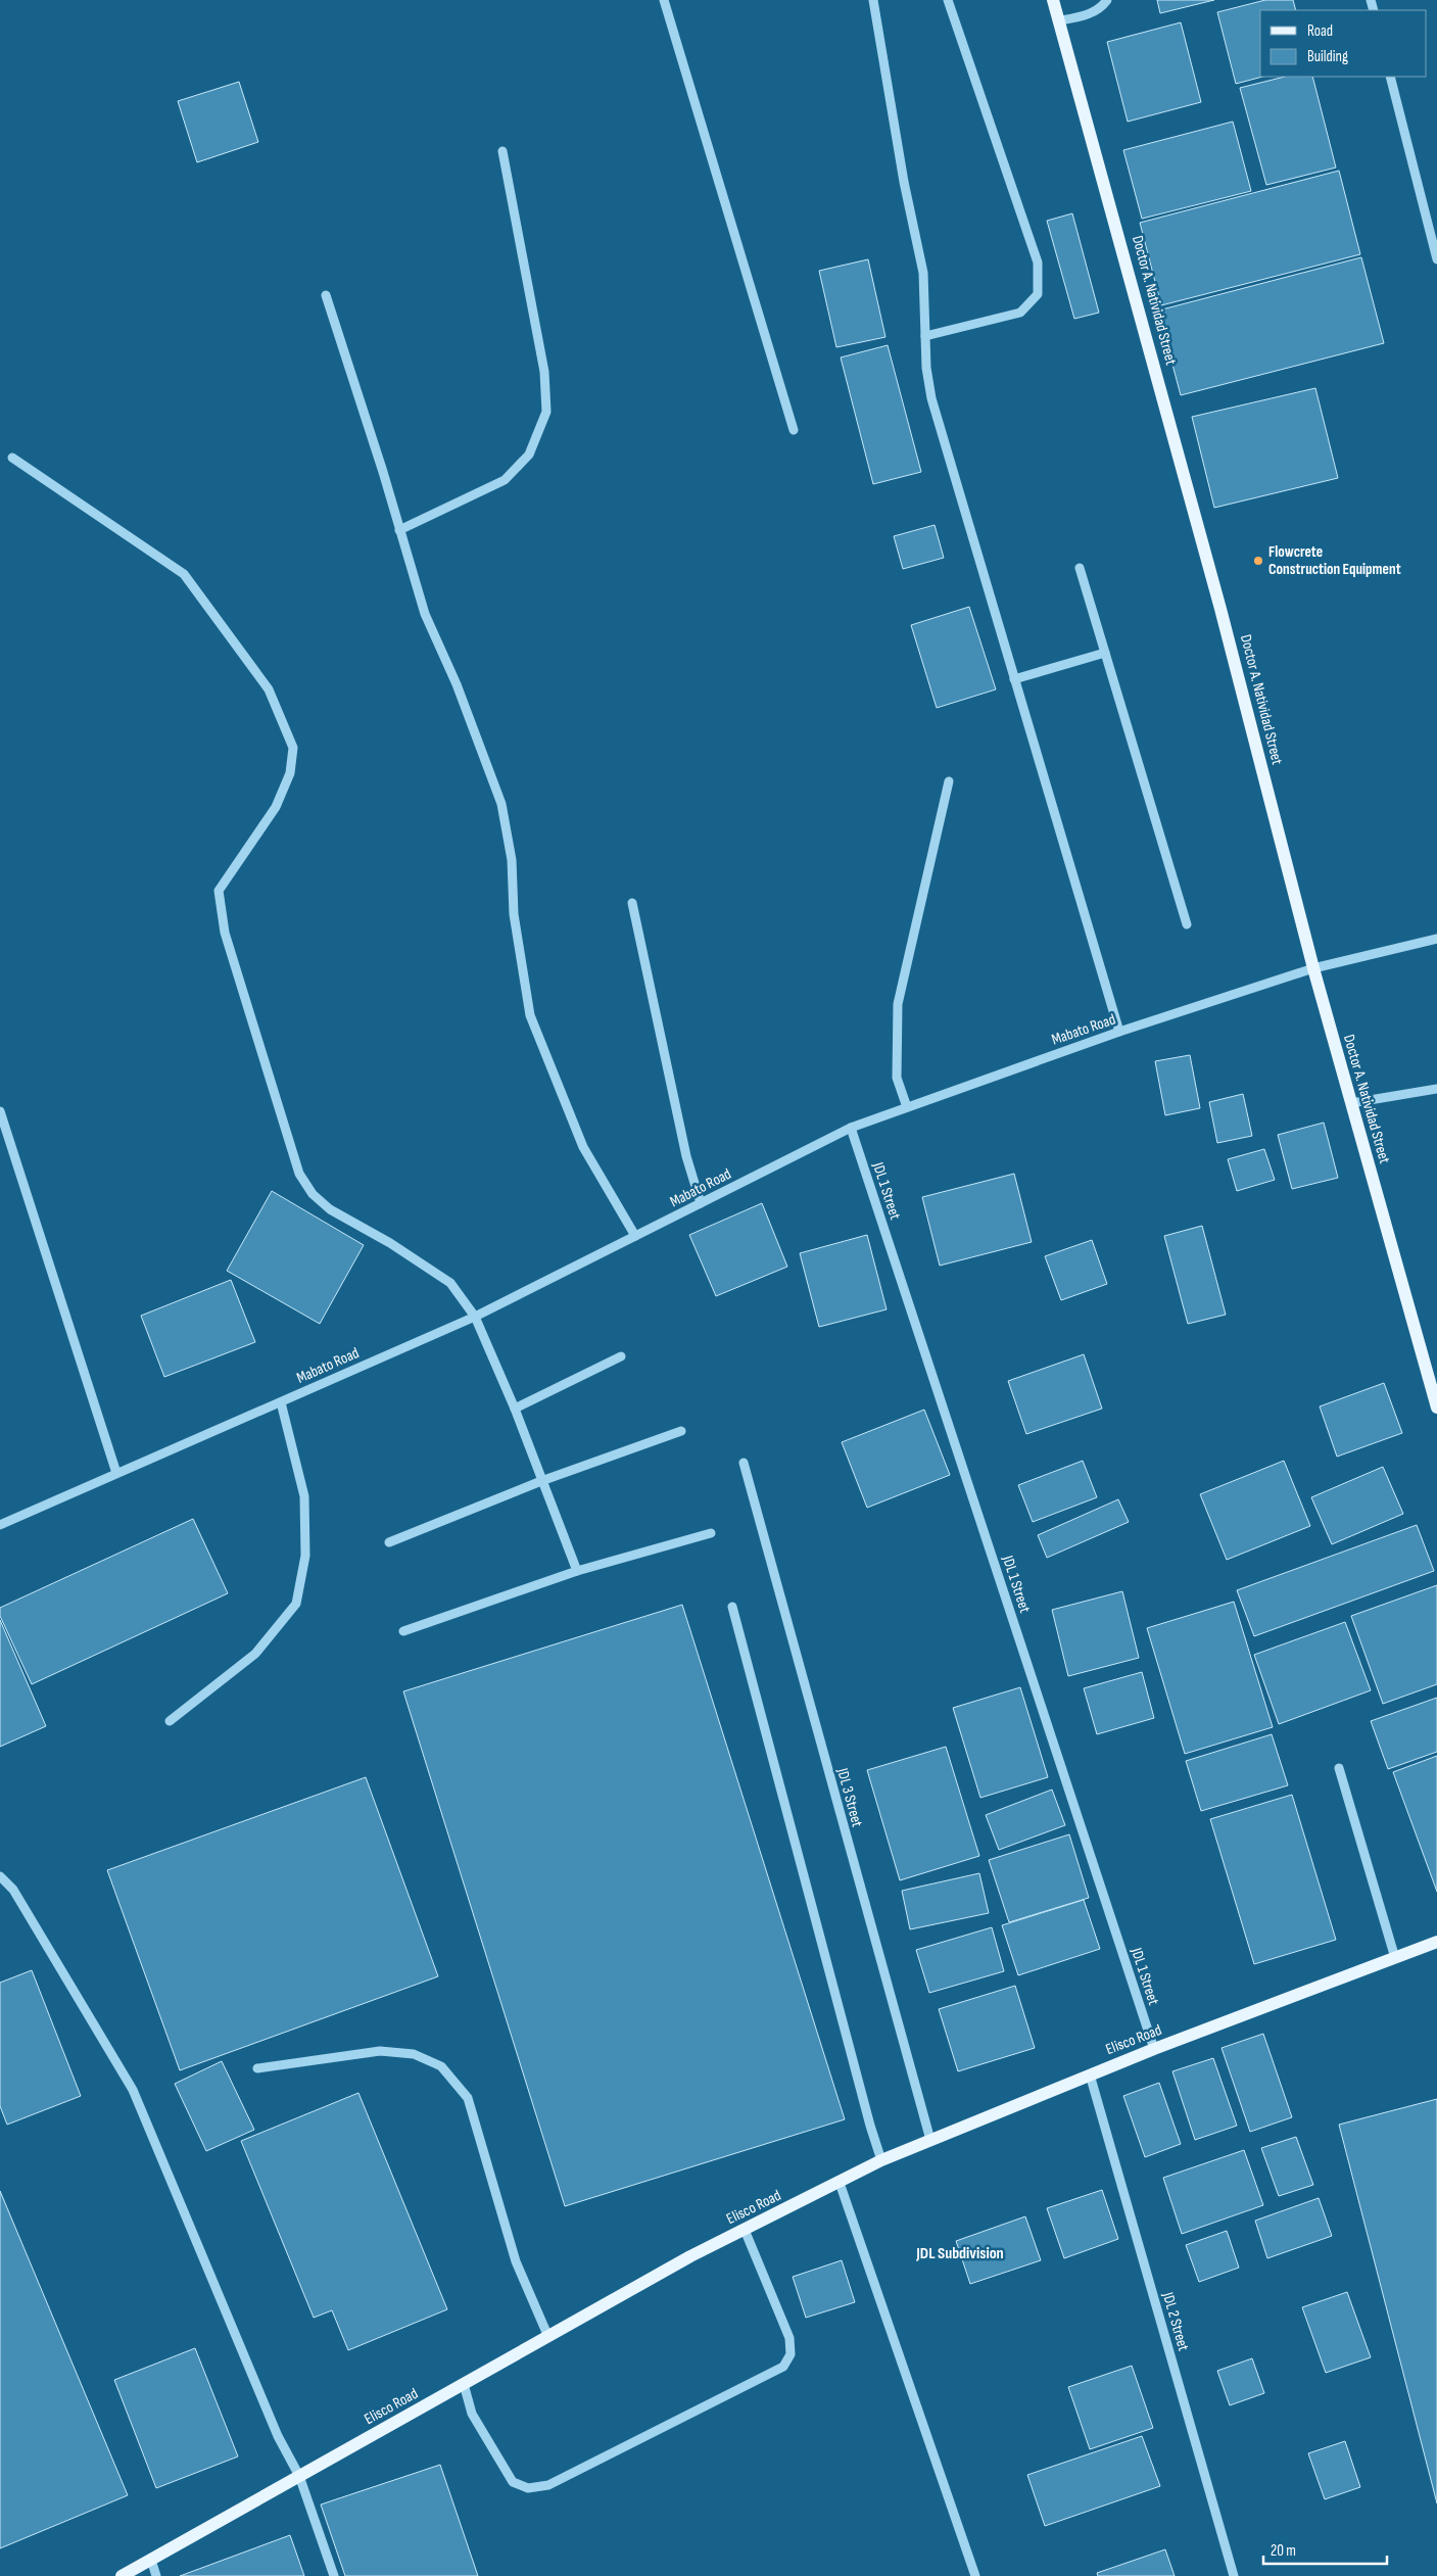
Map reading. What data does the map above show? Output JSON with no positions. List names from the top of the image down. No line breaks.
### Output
{"streets":{"main road":["Doctor A. Natividad Street","Elisco Road"],"street":["Mabato Road","JDL 1 Street","JDL 3 Street","JDL 2 Street"]},"crossings":[["Doctor A. Natividad Street","Mabato Road"],["Mabato Road","JDL 1 Street"],["JDL 1 Street","Elisco Road"],["JDL 3 Street","Elisco Road"],["Elisco Road","JDL 2 Street"]],"districts":["JDL Subdivision"],"places":["Flowcrete Construction Equipment"],"legend":["Road","Building"],"scale_bar":"20 m"}
